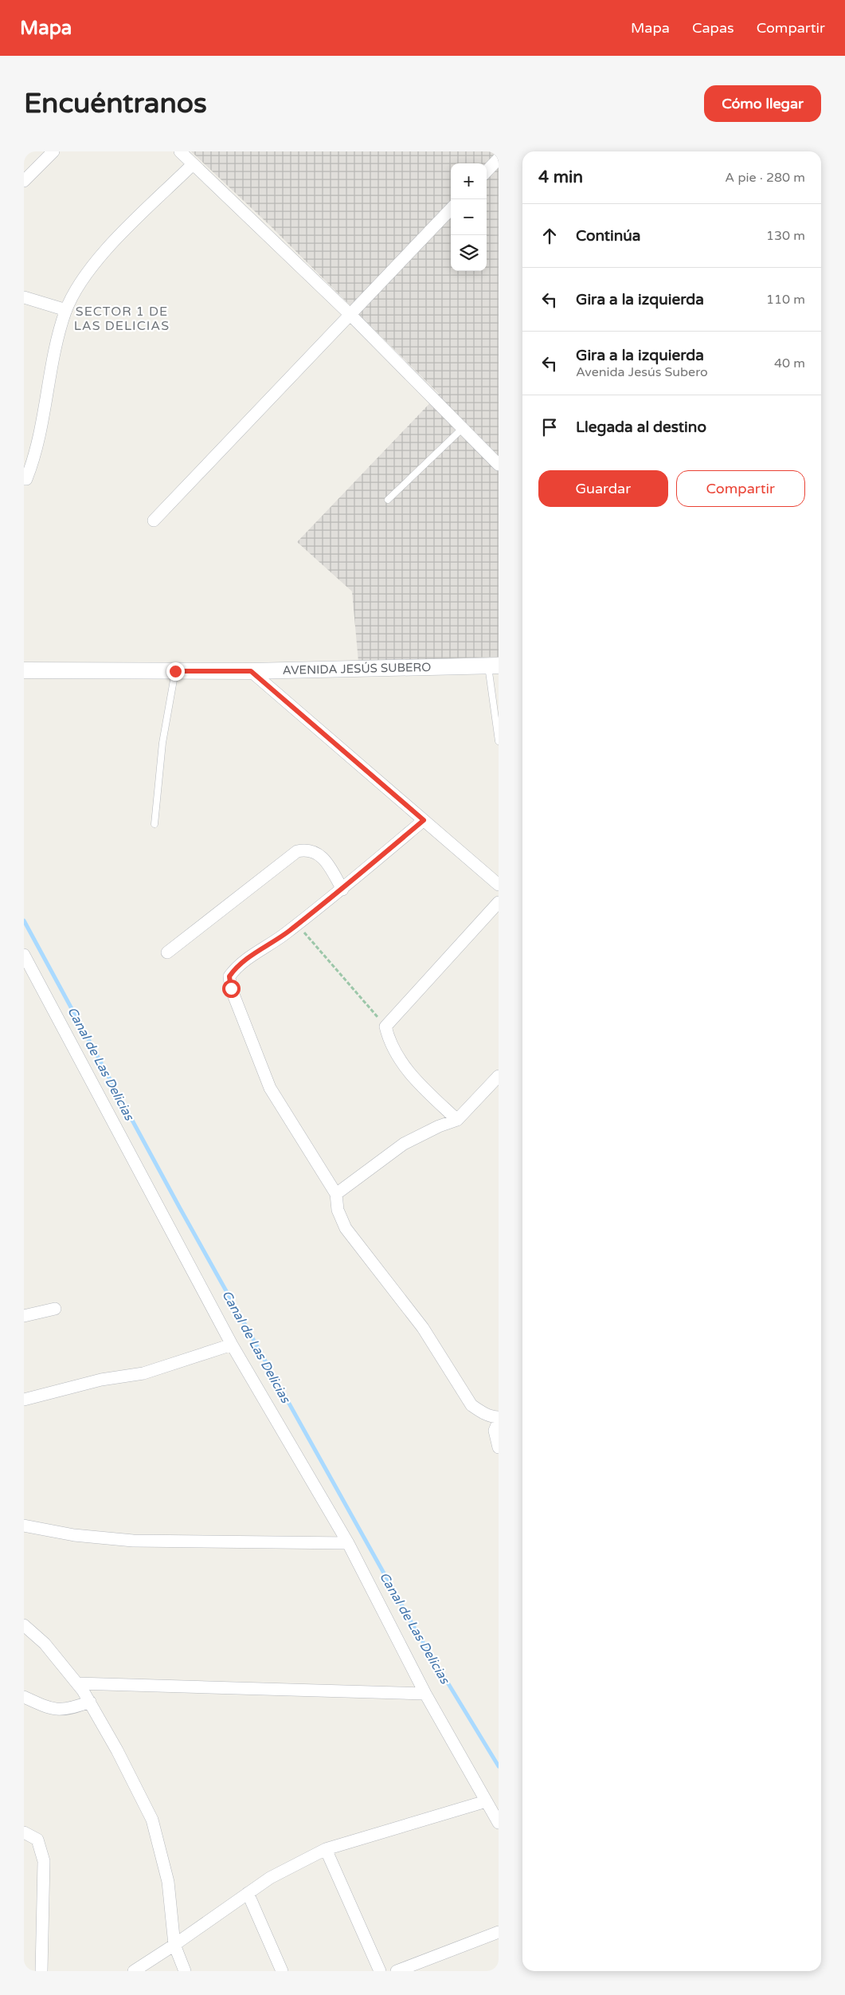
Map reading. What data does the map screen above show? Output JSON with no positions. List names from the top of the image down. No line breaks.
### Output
{"streets":{"main road":["AVENIDA JESÚS SUBERO"]},"districts":["SECTOR 1 DE LAS DELICIAS"],"water":["Canal de Las Delicias"],"page":{"header":"Mapa","nav":["Mapa","Capas","Compartir"],"buttons":["Cómo llegar",["Guardar","Compartir"]],"title":"Encuéntranos","heading":["4 min","A pie · 280 m"],"map_buttons":["+","−"],"list":[["Continúa","130 m"],["Gira a la izquierda","110 m"],["Gira a la izquierda","Avenida Jesús Subero","40 m"],"Llegada al destino"]}}
